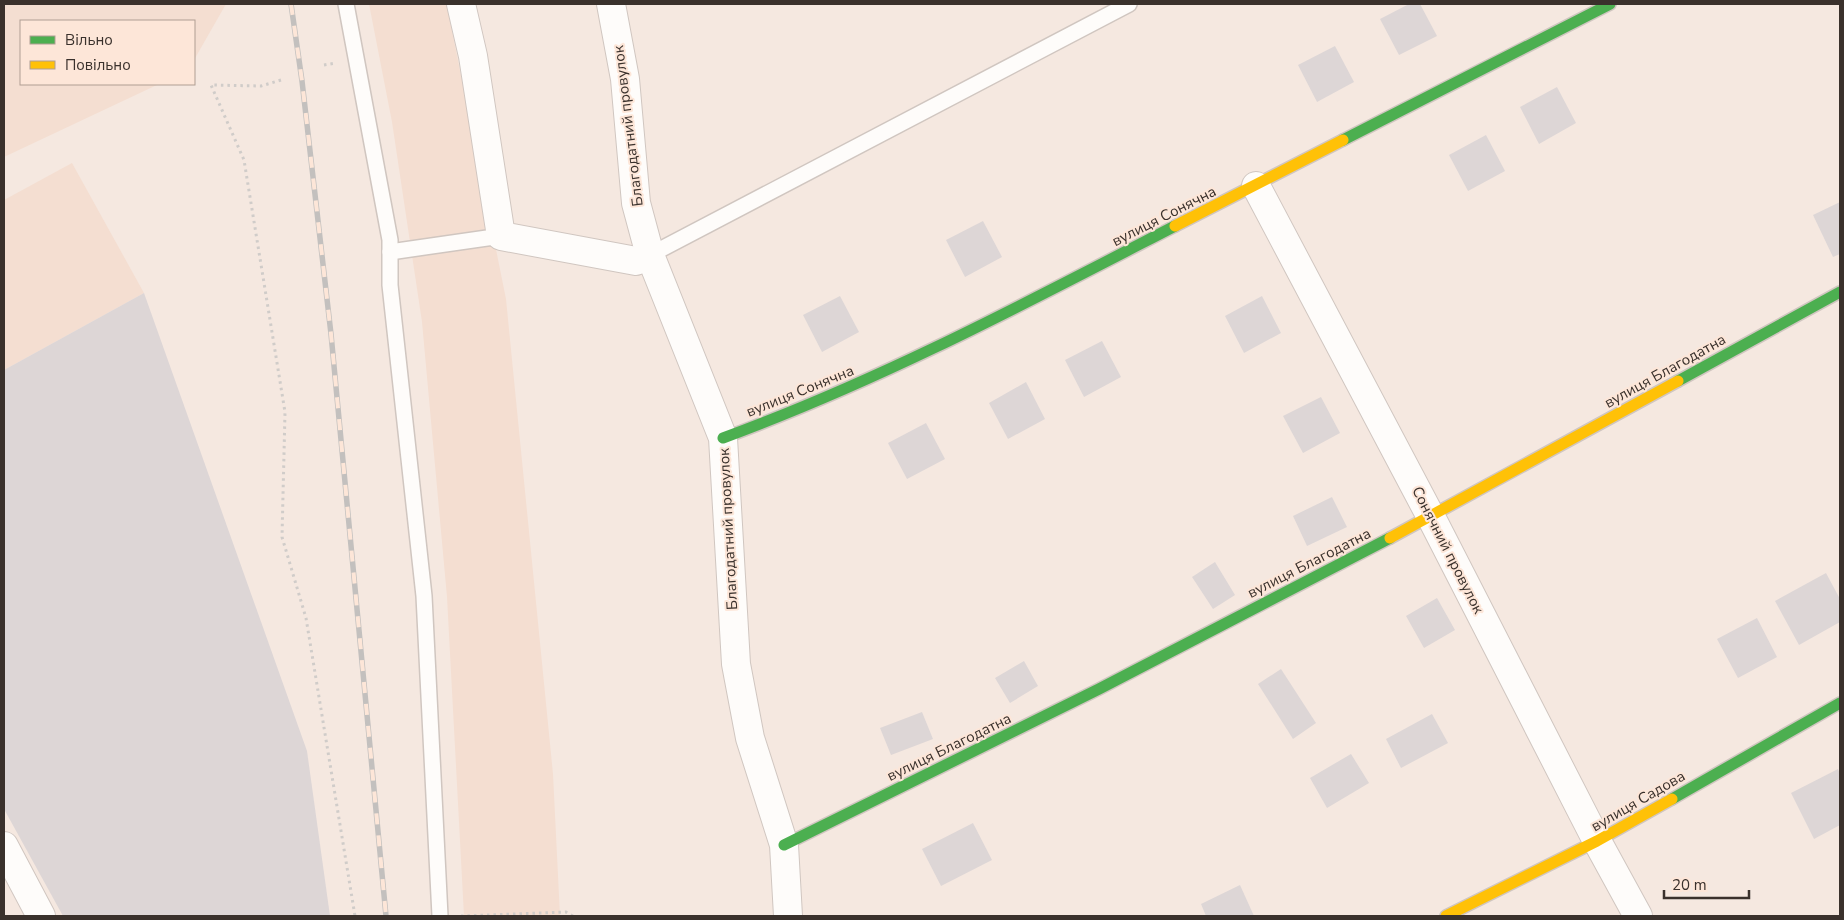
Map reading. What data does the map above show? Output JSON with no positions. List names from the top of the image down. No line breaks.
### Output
{"streets":{"street":["Благодатний провулок","вулиця Сонячна","вулиця Благодатна","Сонячний провулок","вулиця Садова"]},"crossings":[["Благодатний провулок","вулиця Сонячна"],["Благодатний провулок","вулиця Благодатна"],["вулиця Сонячна","Сонячний провулок"],["вулиця Благодатна","Сонячний провулок"],["Сонячний провулок","вулиця Садова"]],"legend":["Вільно","Повільно"],"scale_bar":"20 m"}
